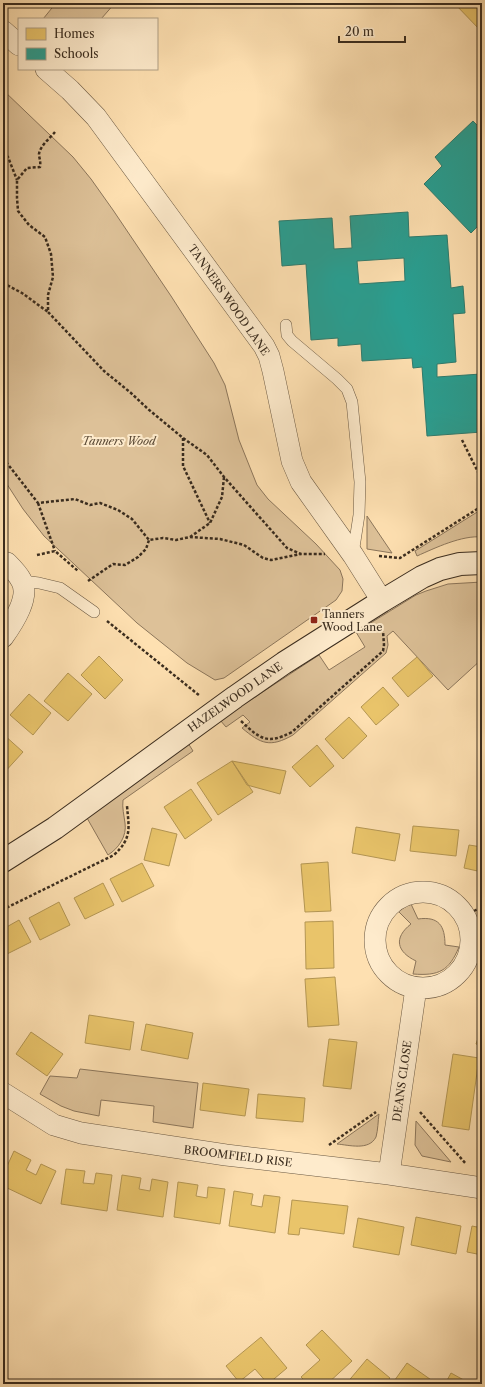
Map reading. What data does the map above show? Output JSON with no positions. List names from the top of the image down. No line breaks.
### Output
{"streets":{"street":["TANNERS WOOD LANE","HAZELWOOD LANE","DEANS CLOSE","BROOMFIELD RISE"]},"crossings":[["TANNERS WOOD LANE","HAZELWOOD LANE"],["DEANS CLOSE","BROOMFIELD RISE"]],"parks":["Tanners Wood"],"places":{"transit":["Tanners Wood Lane"]},"legend":["Homes","Schools"],"scale_bar":"20 m"}
